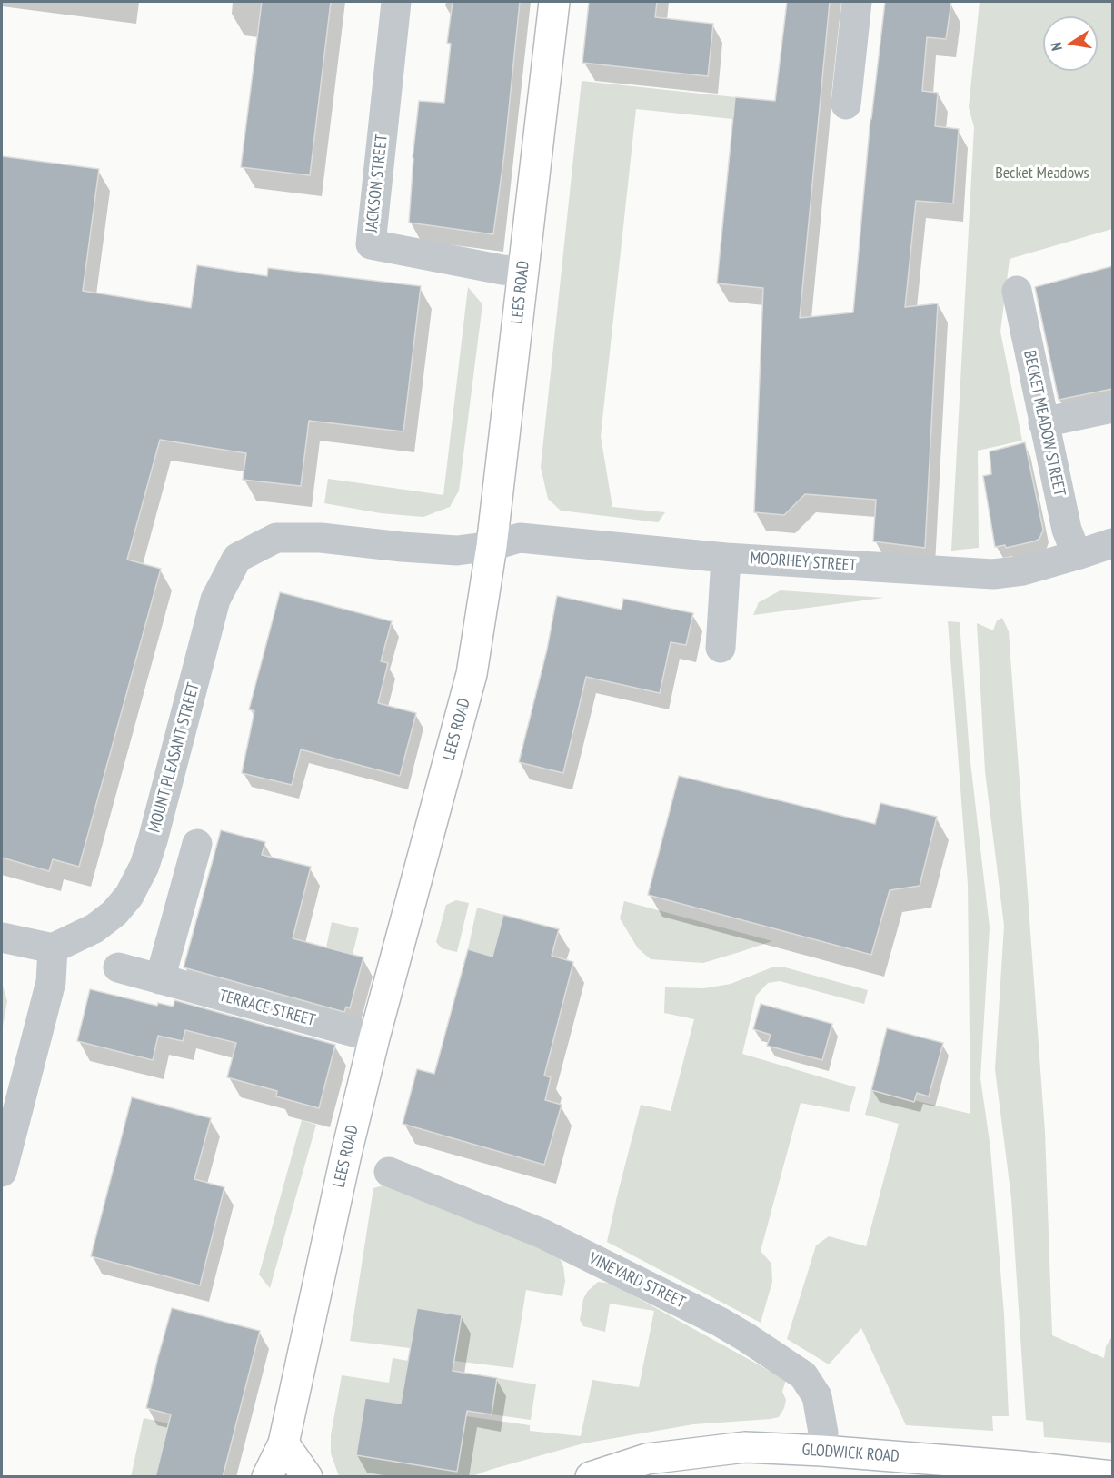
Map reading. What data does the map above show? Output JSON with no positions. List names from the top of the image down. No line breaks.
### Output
{"streets":{"main road":["LEES ROAD","GLODWICK ROAD"],"street":["JACKSON STREET","BECKET MEADOW STREET","MOORHEY STREET","MOUNT PLEASANT STREET","TERRACE STREET","VINEYARD STREET"]},"crossings":[["JACKSON STREET","LEES ROAD"],["LEES ROAD","MOORHEY STREET"],["LEES ROAD","MOUNT PLEASANT STREET"],["LEES ROAD","TERRACE STREET"],["BECKET MEADOW STREET","MOORHEY STREET"],["MOORHEY STREET","MOUNT PLEASANT STREET"],["VINEYARD STREET","GLODWICK ROAD"]],"parks":["Becket Meadows"],"north":"left"}
